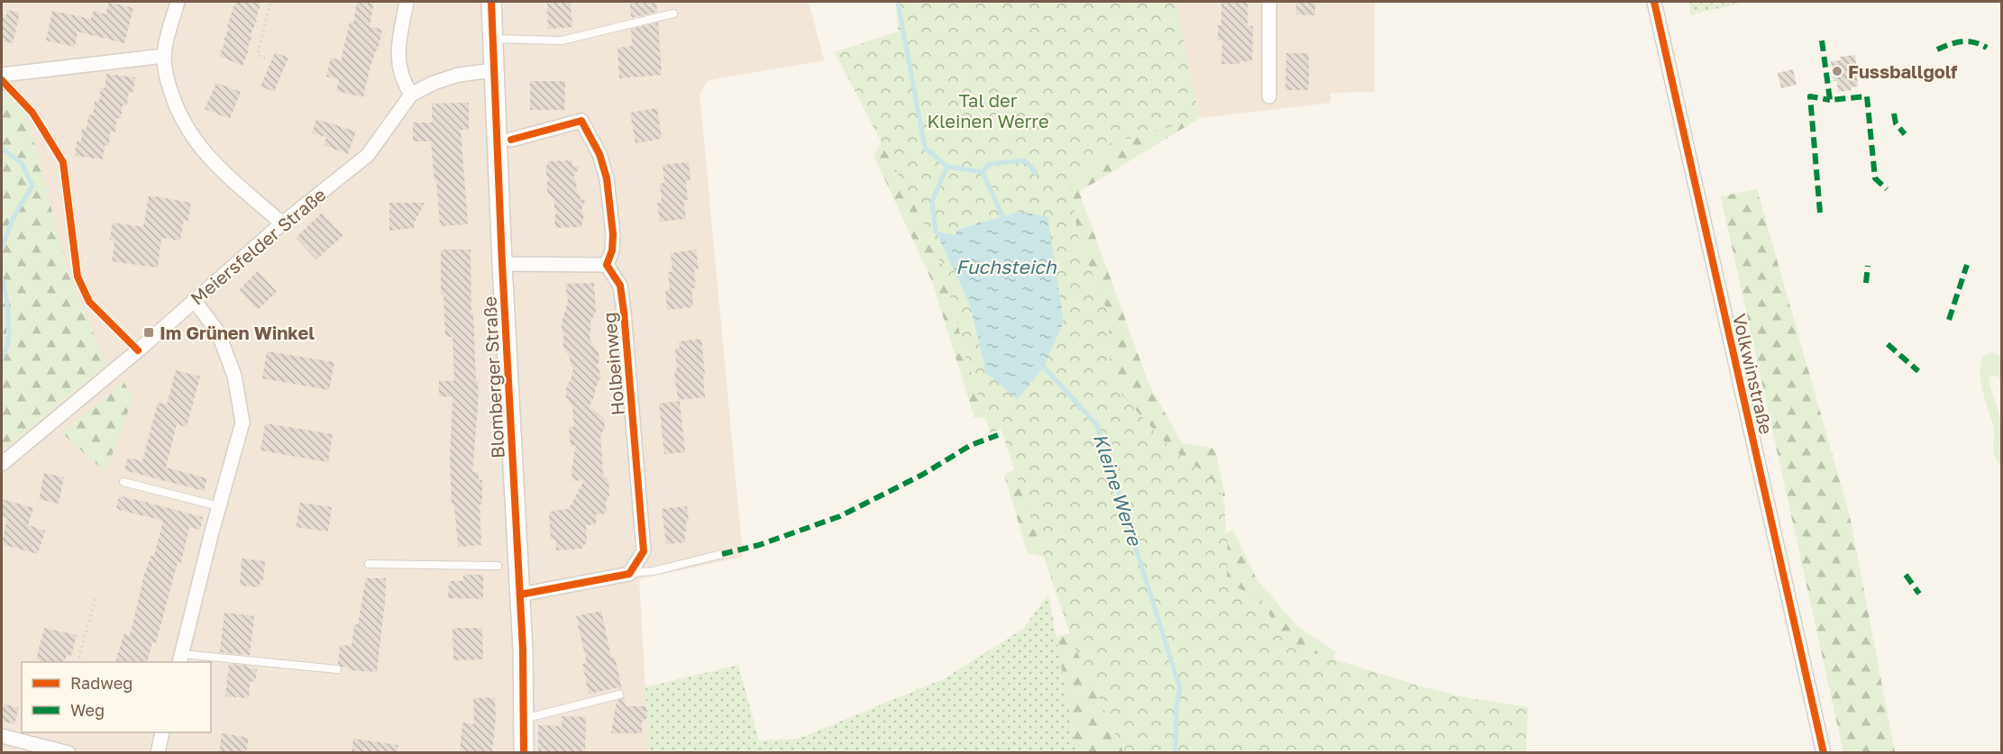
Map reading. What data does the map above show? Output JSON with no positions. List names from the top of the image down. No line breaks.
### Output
{"streets":{"street":["Meiersfelder Straße","Holbeinweg","Volkwinstraße","Blomberger Straße"]},"crossings":[["Meiersfelder Straße","Blomberger Straße"]],"water":["Fuchsteich","Kleine Werre"],"parks":["Tal der Kleinen Werre"],"places":{"other":["Fussballgolf"],"transit":["Im Grünen Winkel"]},"legend":["Radweg","Weg"]}
